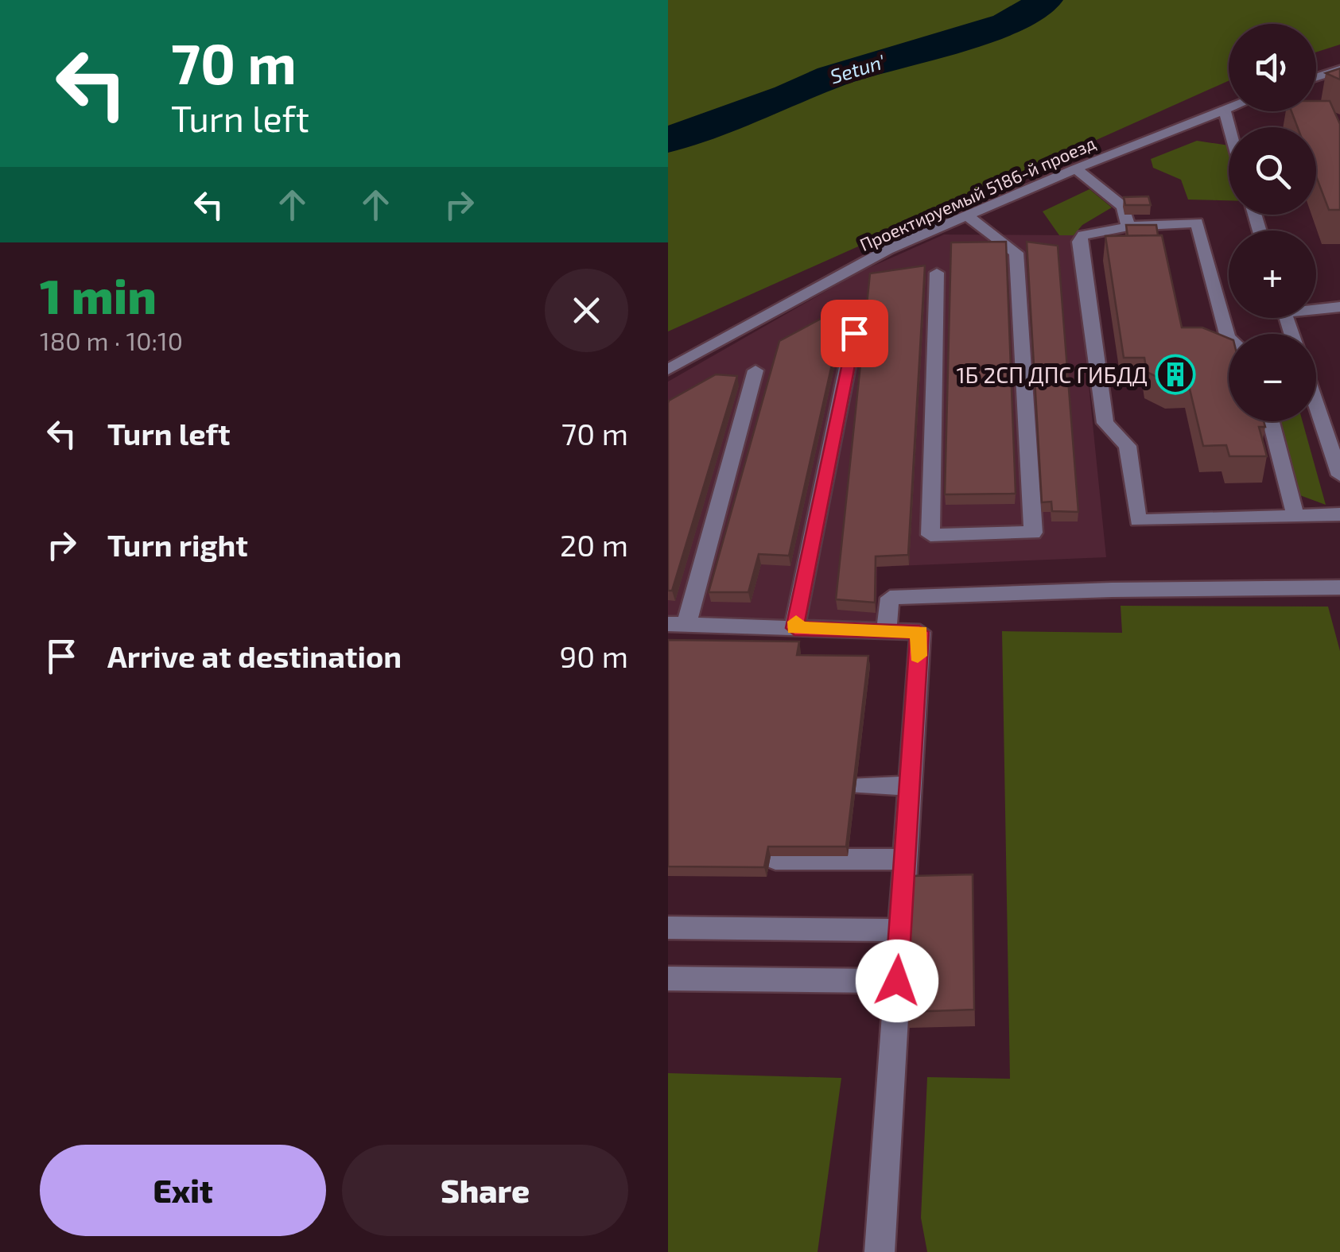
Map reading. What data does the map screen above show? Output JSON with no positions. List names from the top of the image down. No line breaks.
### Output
{"streets":{"street":["Проектируемый 5186-й проезд"]},"water":["Setun'"],"places":{"building":["1Б 2СП ДПС ГИБДД"]},"page":{"turn":["70 m","Turn left"],"map_buttons":["+","−"],"heading":["1 min","180 m · 10:10"],"list":[{"name":"Turn left","value":"70 m"},{"name":"Turn right","value":"20 m"},{"name":"Arrive at destination","value":"90 m"}],"buttons":["Exit","Share"]}}
